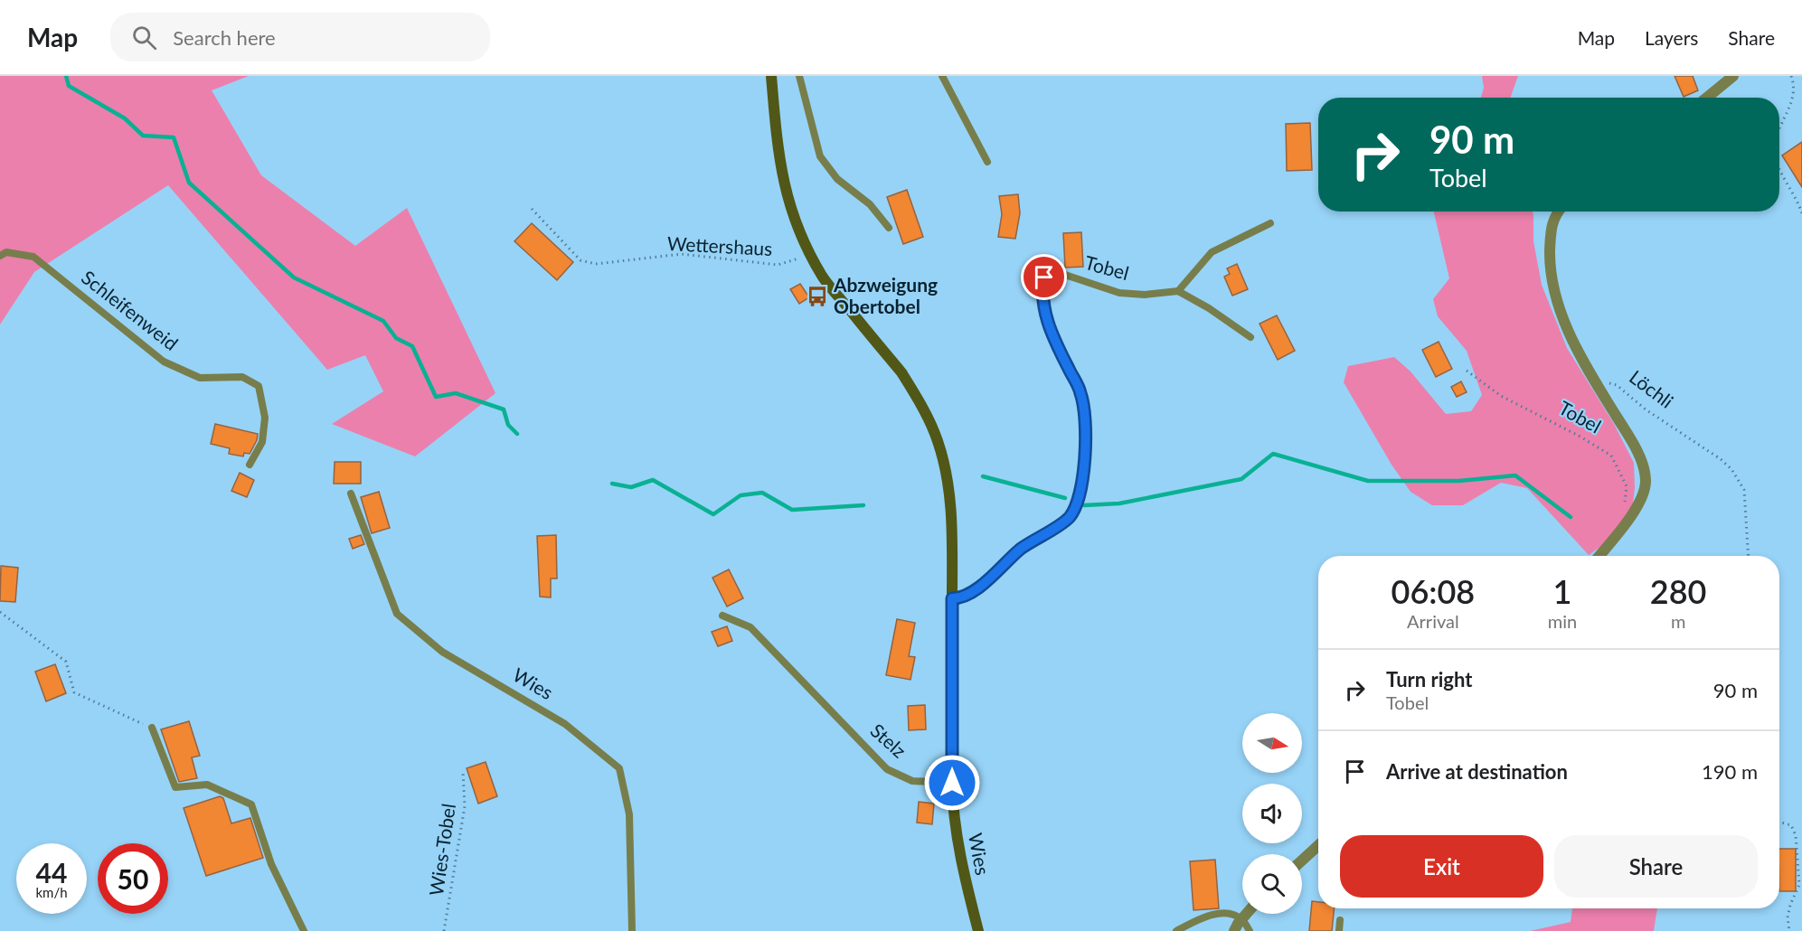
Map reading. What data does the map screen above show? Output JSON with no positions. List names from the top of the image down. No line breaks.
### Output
{"streets":{"main road":["Wies"],"street":["Löchli"],"lane":["Tobel","Schleifenweid","Stelz"],"path":["Wettershaus","Wies-Tobel"]},"crossings":[["Wies","Stelz"]],"places":{"bus stop":["Abzweigung Obertobel"]},"north":"right","page":{"header":"Map","search":"Search here","nav":["Map","Layers","Share"],"turn":["90 m","Tobel"],"eta":["06:08","Arrival","1","min","280","m"],"list":[{"name":"Turn right","note":"Tobel","value":"90 m"},{"name":"Arrive at destination","value":"190 m"}],"buttons":["Exit","Share"],"speed":"44 km/h","limit":"50"}}
